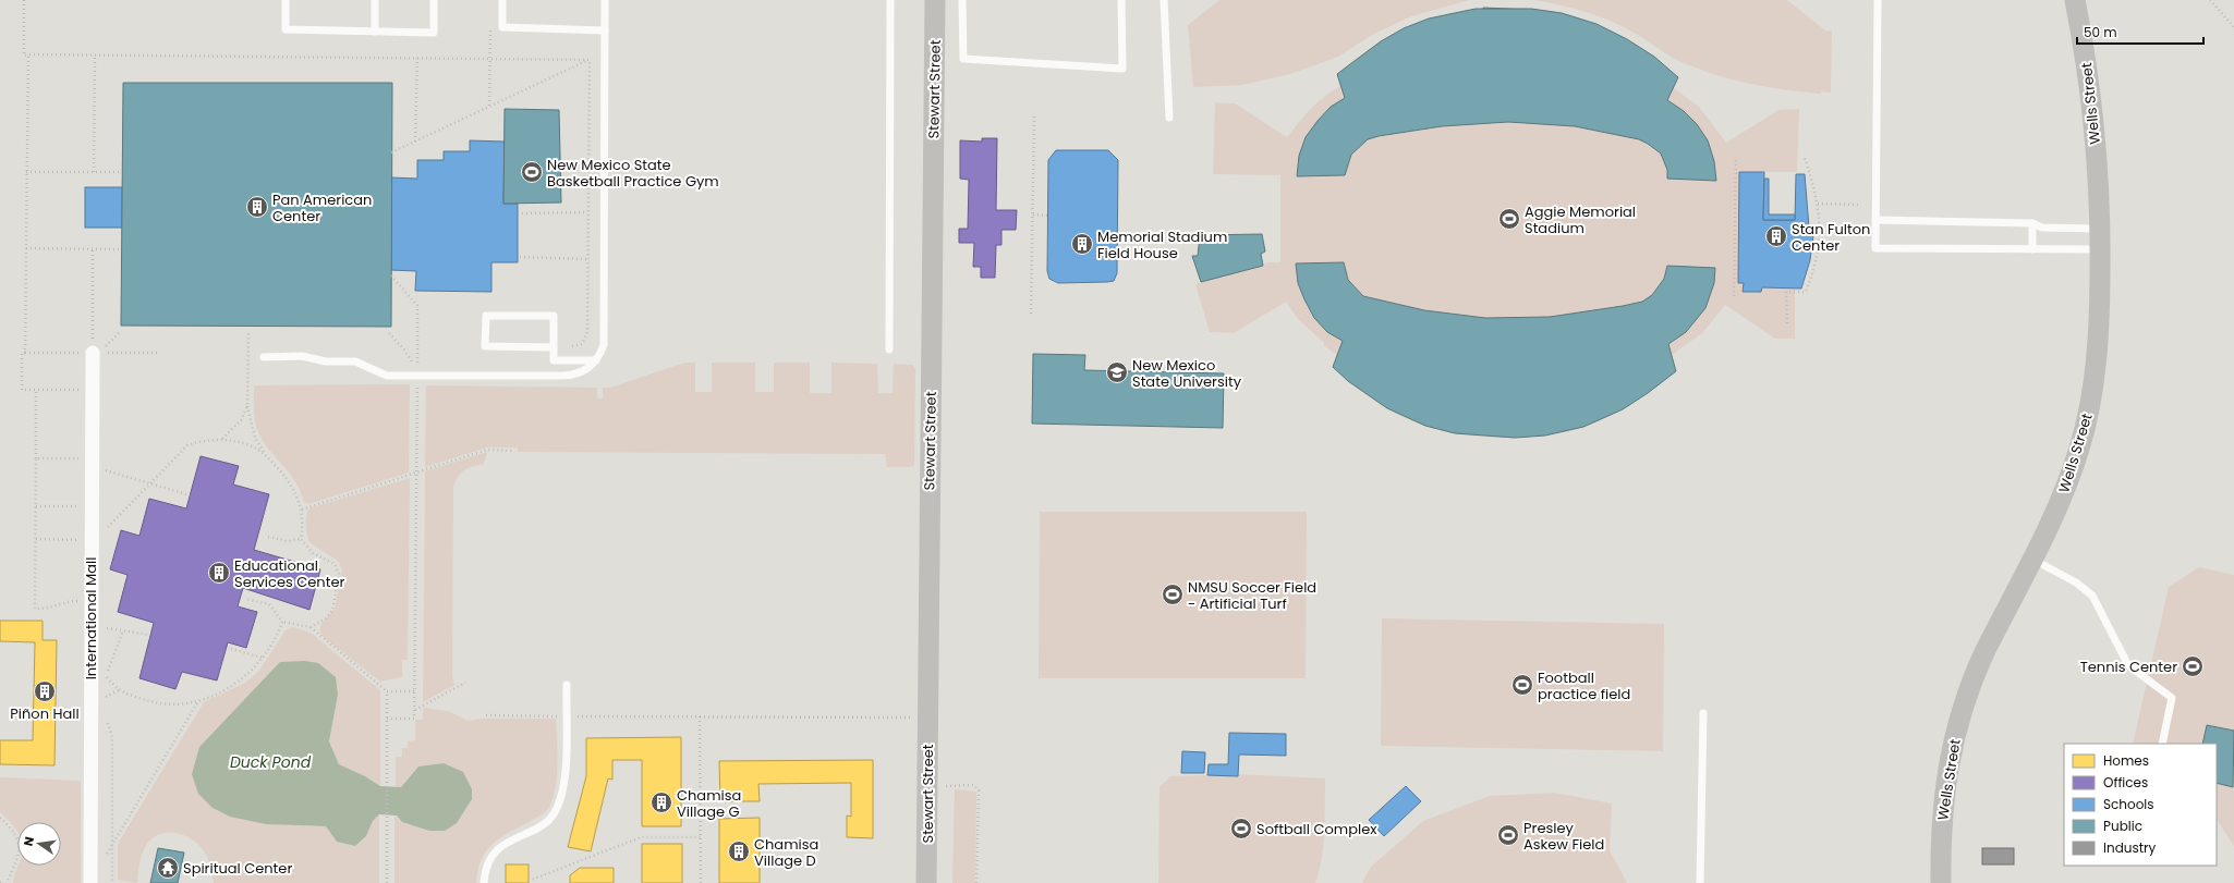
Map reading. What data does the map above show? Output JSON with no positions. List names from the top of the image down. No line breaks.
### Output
{"streets":{"street":["Stewart Street","Wells Street","International Mall"]},"water":["Duck Pond"],"places":{"sports":["New Mexico State Basketball Practice Gym","Aggie Memorial Stadium","NMSU Soccer Field - Artificial Turf","Tennis Center","Football practice field","Softball Complex","Presley Askew Field"],"building":["Pan American Center","Stan Fulton Center","Memorial Stadium Field House","Educational Services Center","Piñon Hall","Chamisa Village G","Chamisa Village D"],"school or university":["New Mexico State University"],"temple":["Spiritual Center"]},"legend":["Homes","Offices","Schools","Public","Industry"],"scale_bar":"50 m","north":"left"}
